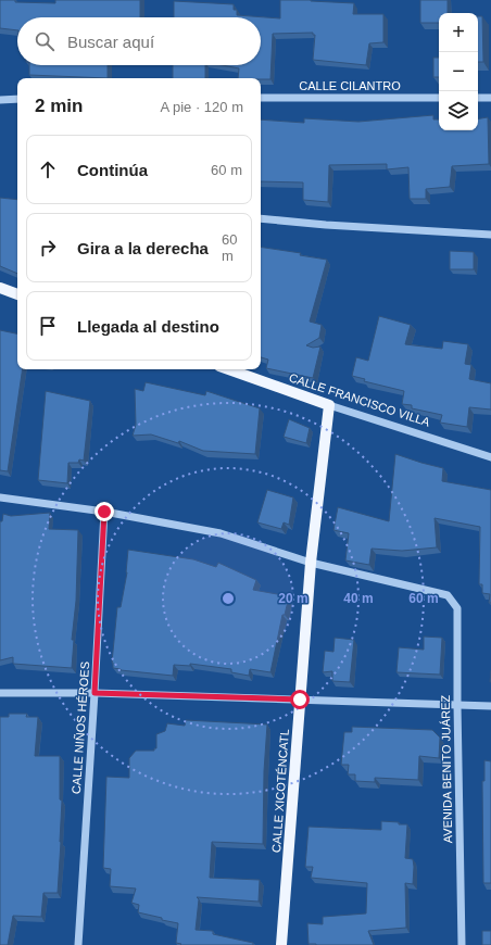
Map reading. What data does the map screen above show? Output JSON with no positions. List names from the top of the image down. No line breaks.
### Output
{"streets":{"main road":["CALLE FRANCISCO VILLA","CALLE XICOTÉNCATL"],"street":["CALLE CILANTRO","CALLE NIÑOS HÉROES","AVENIDA BENITO JUÁREZ"]},"crossings":[["CALLE FRANCISCO VILLA","CALLE XICOTÉNCATL"],["AVENIDA BENITO JUÁREZ","CALLE XICOTÉNCATL"]],"page":{"map_buttons":["+","−"],"search":"Buscar aquí","heading":["2 min","A pie · 120 m"],"list":[["Continúa","60 m"],["Gira a la derecha","60 m"],"Llegada al destino"]},"rings":["20 m","40 m","60 m"]}
